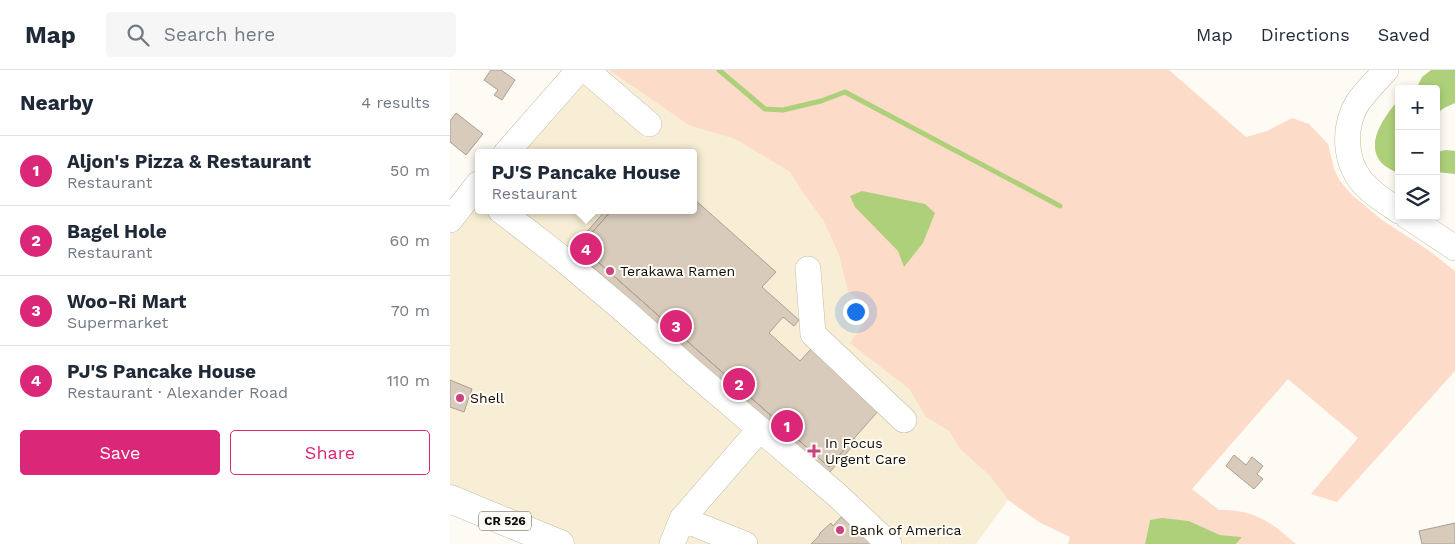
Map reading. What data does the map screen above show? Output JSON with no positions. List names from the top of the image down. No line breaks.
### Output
{"streets":{"main road":["CR 526"]},"places":{"other":["Terakawa Ramen","Shell","Bank of America"],"health":["In Focus Urgent Care"]},"page":{"header":"Map","search":"Search here","nav":["Map","Directions","Saved"],"heading":["Nearby","4 results"],"map_buttons":["+","−"],"list":[{"mark":"1","name":"Aljon's Pizza & Restaurant","note":"Restaurant","value":"50 m"},{"mark":"2","name":"Bagel Hole","note":"Restaurant","value":"60 m"},{"mark":"3","name":"Woo-Ri Mart","note":"Supermarket","value":"70 m"},{"mark":"4","name":"PJ'S Pancake House","note":"Restaurant · Alexander Road","value":"110 m"}],"popup":["PJ'S Pancake House","Restaurant"],"pins":["4","3","2","1"],"buttons":["Save","Share"]}}
